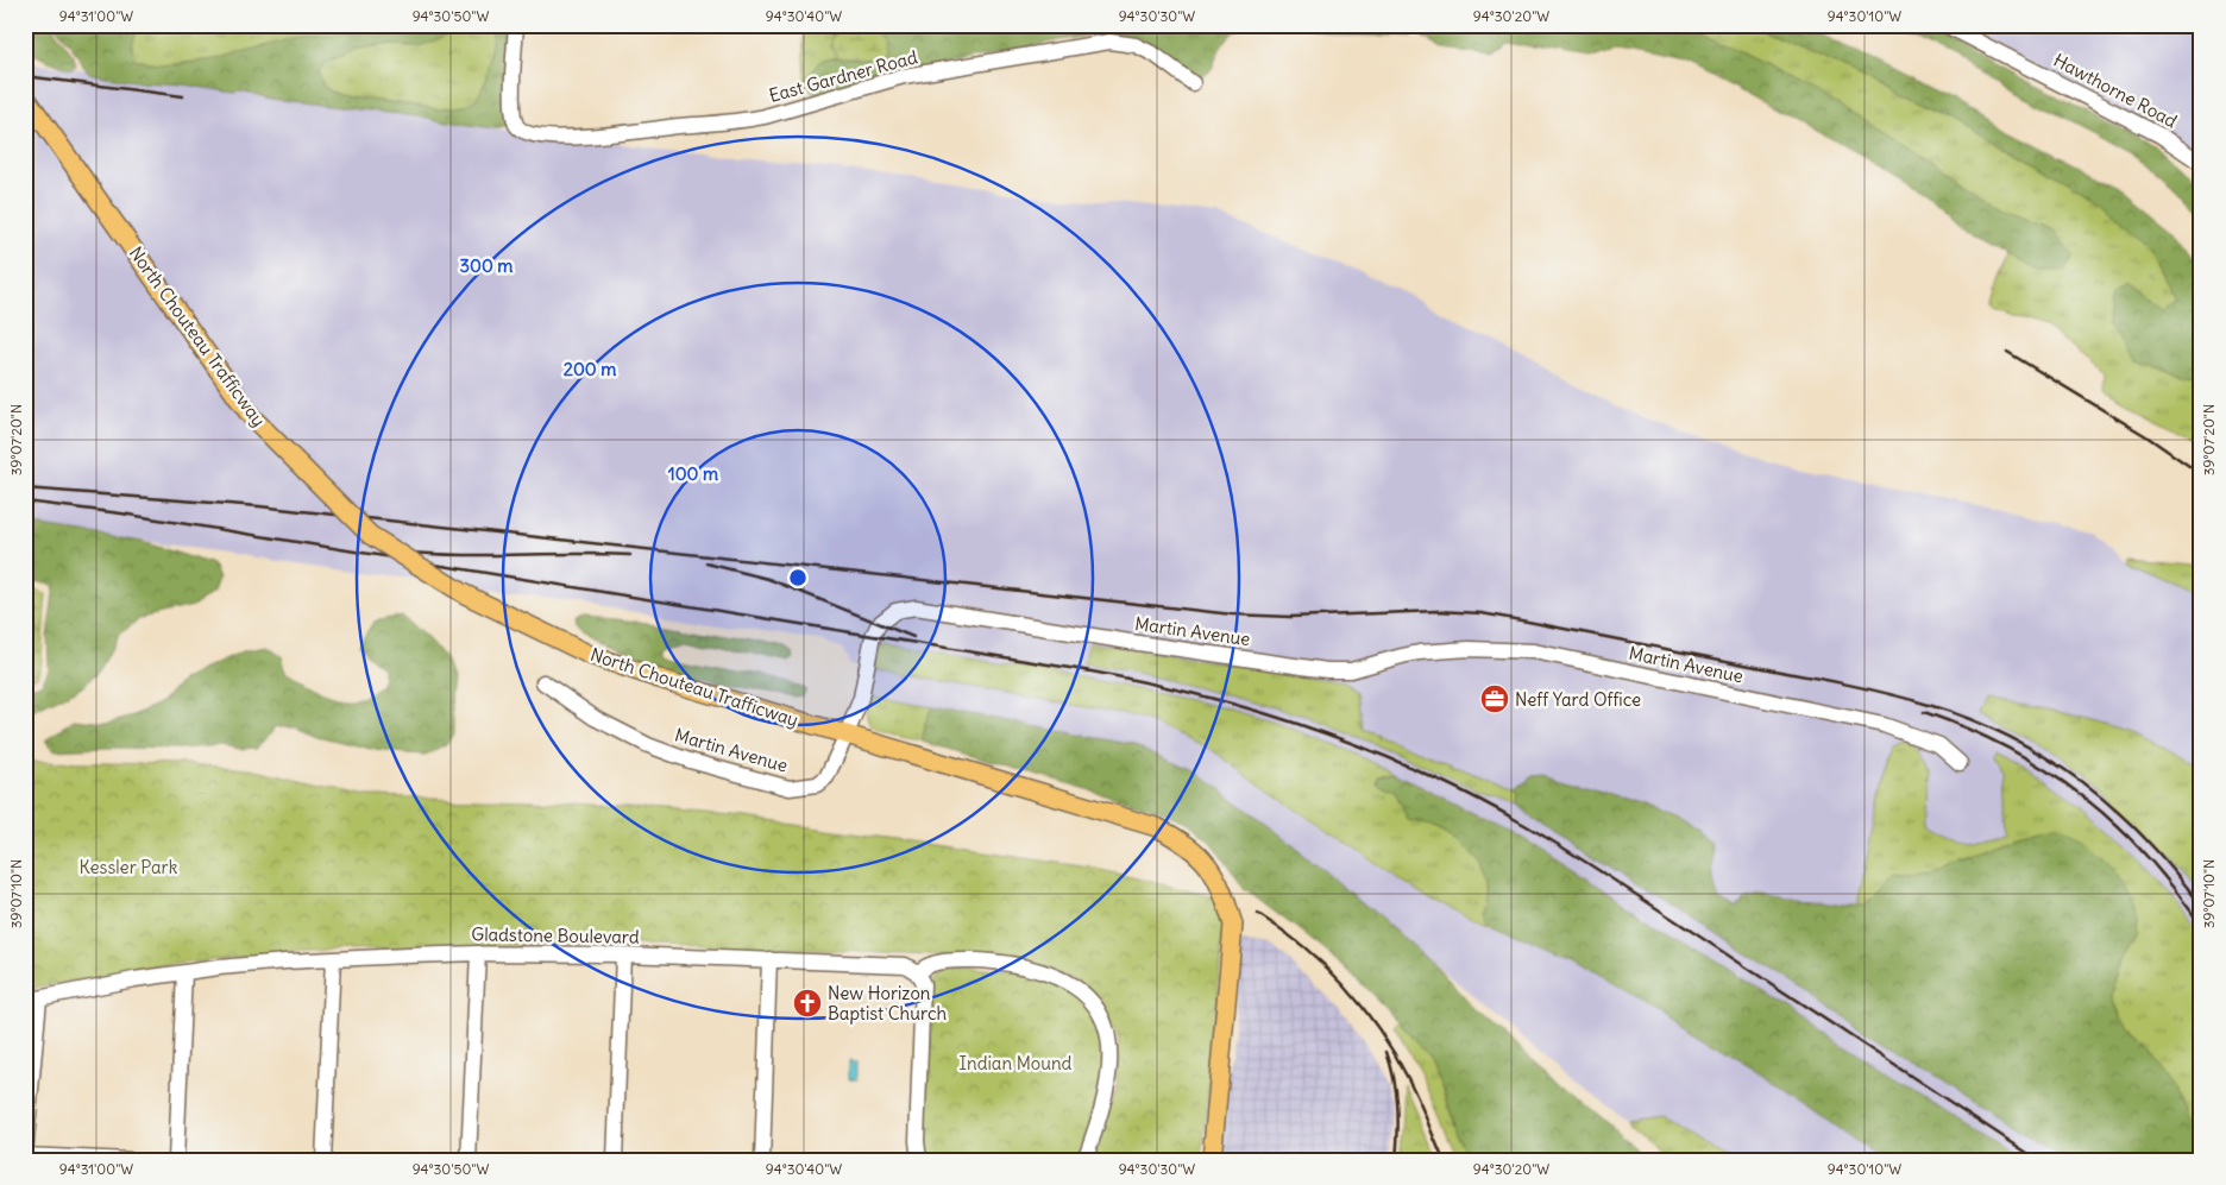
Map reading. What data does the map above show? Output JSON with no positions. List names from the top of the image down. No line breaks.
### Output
{"streets":{"main road":["North Chouteau Trafficway"],"street":["East Gardner Road","Hawthorne Road","Martin Avenue","Gladstone Boulevard"]},"crossings":[["North Chouteau Trafficway","Martin Avenue"]],"parks":["Kessler Park","Indian Mound"],"places":{"office":["Neff Yard Office"],"church":["New Horizon Baptist Church"]},"coordinates":["94°31'00\"W","94°30'50\"W","94°30'40\"W","94°30'30\"W","94°30'20\"W","94°30'10\"W","39°07'20\"N","39°07'10\"N"],"rings":["300 m","200 m","100 m"]}
